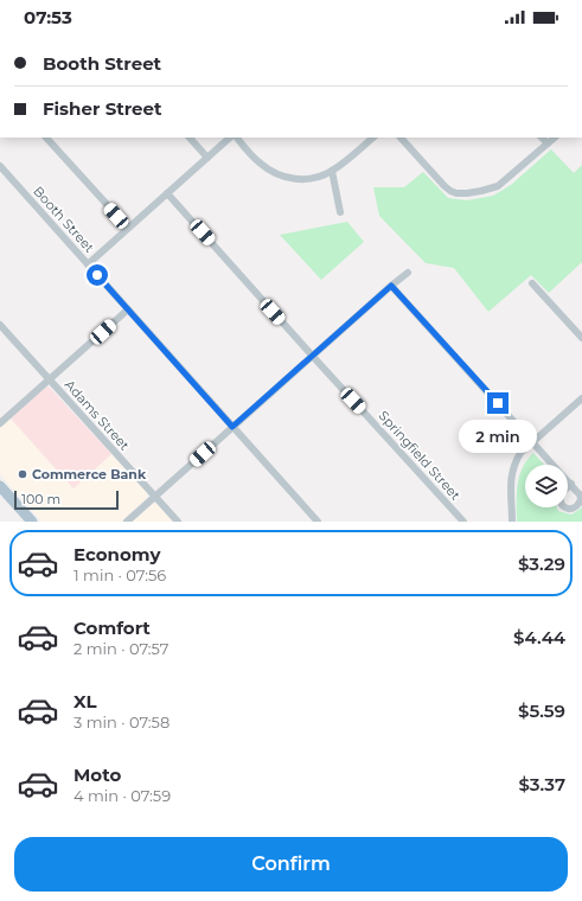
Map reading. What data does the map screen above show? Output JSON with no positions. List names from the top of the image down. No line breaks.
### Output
{"streets":{"street":["Booth Street","Adams Street","Springfield Street"]},"places":["Commerce Bank"],"scale_bar":"100 m","page":{"status":"07:53","banner":["Booth Street","Fisher Street"],"bubble":"2 min","scale":"100 m","list":[{"name":"Economy","note":"1 min · 07:56","value":"$3.29"},{"name":"Comfort","note":"2 min · 07:57","value":"$4.44"},{"name":"XL","note":"3 min · 07:58","value":"$5.59"},{"name":"Moto","note":"4 min · 07:59","value":"$3.37"}],"buttons":"Confirm"}}
